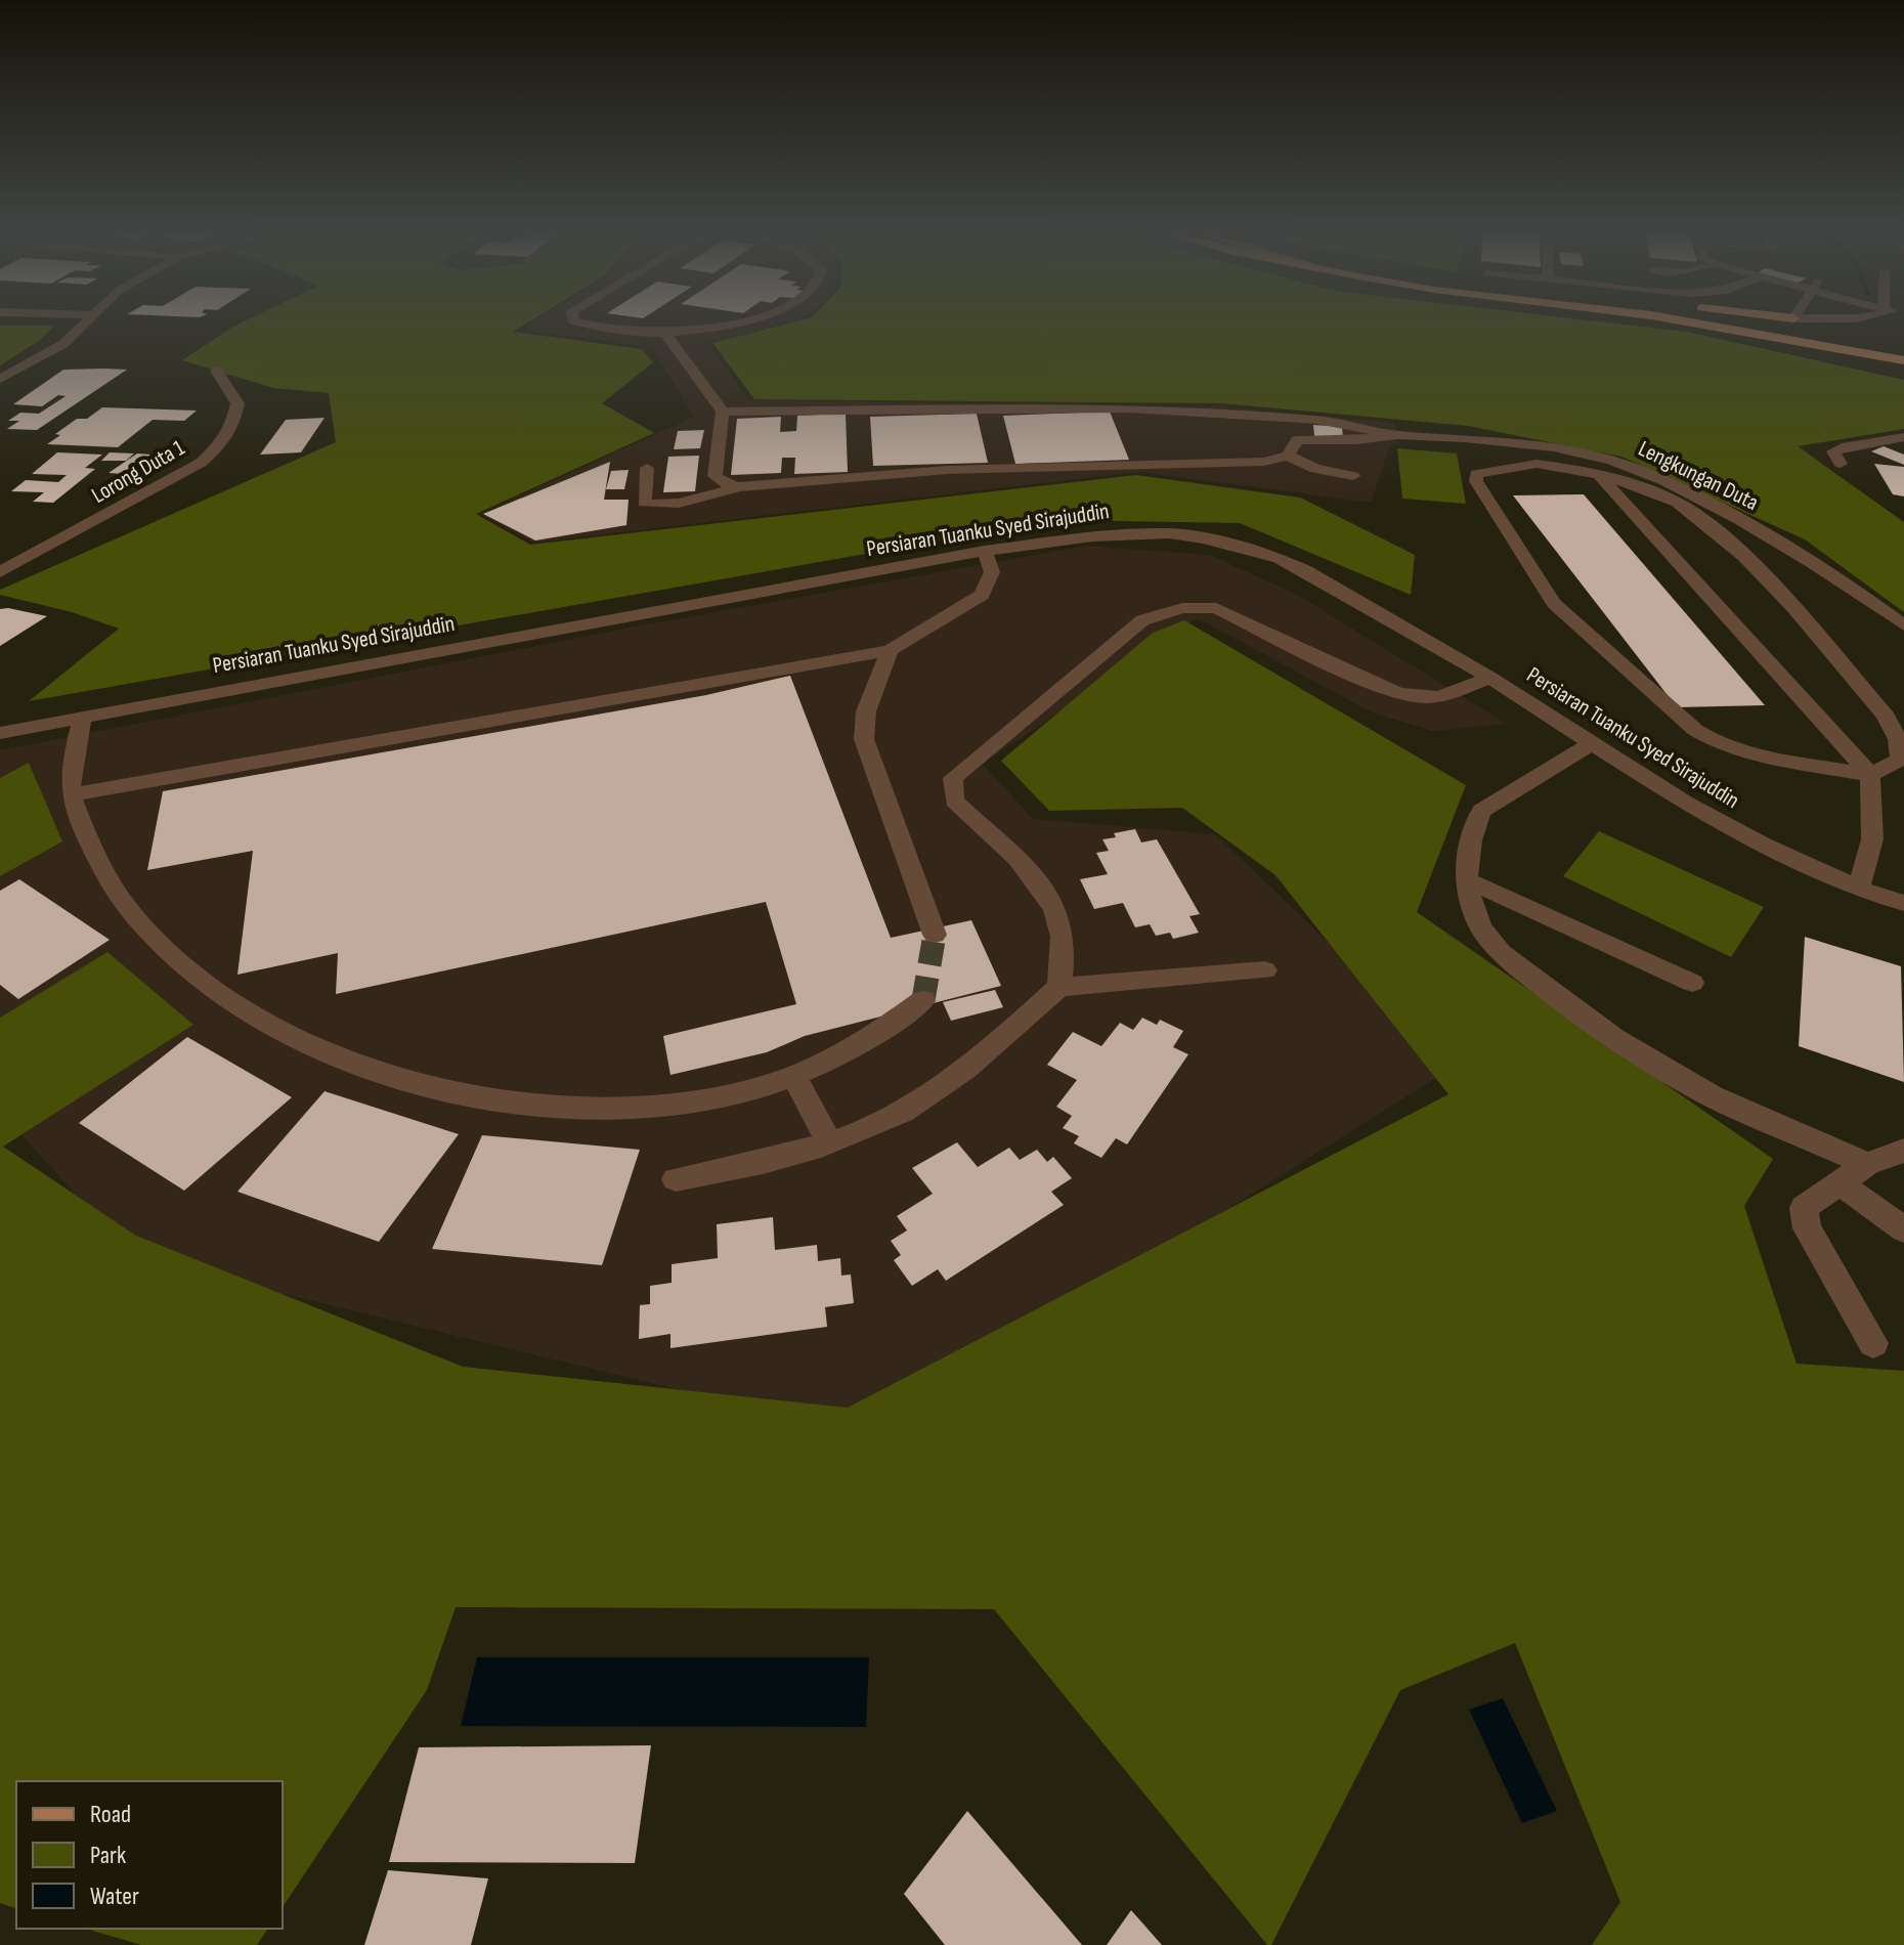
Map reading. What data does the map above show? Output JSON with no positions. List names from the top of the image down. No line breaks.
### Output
{"streets":{"street":["Lorong Duta 1","Lengkungan Duta","Persiaran Tuanku Syed Sirajuddin"]},"legend":["Road","Park","Water"]}
